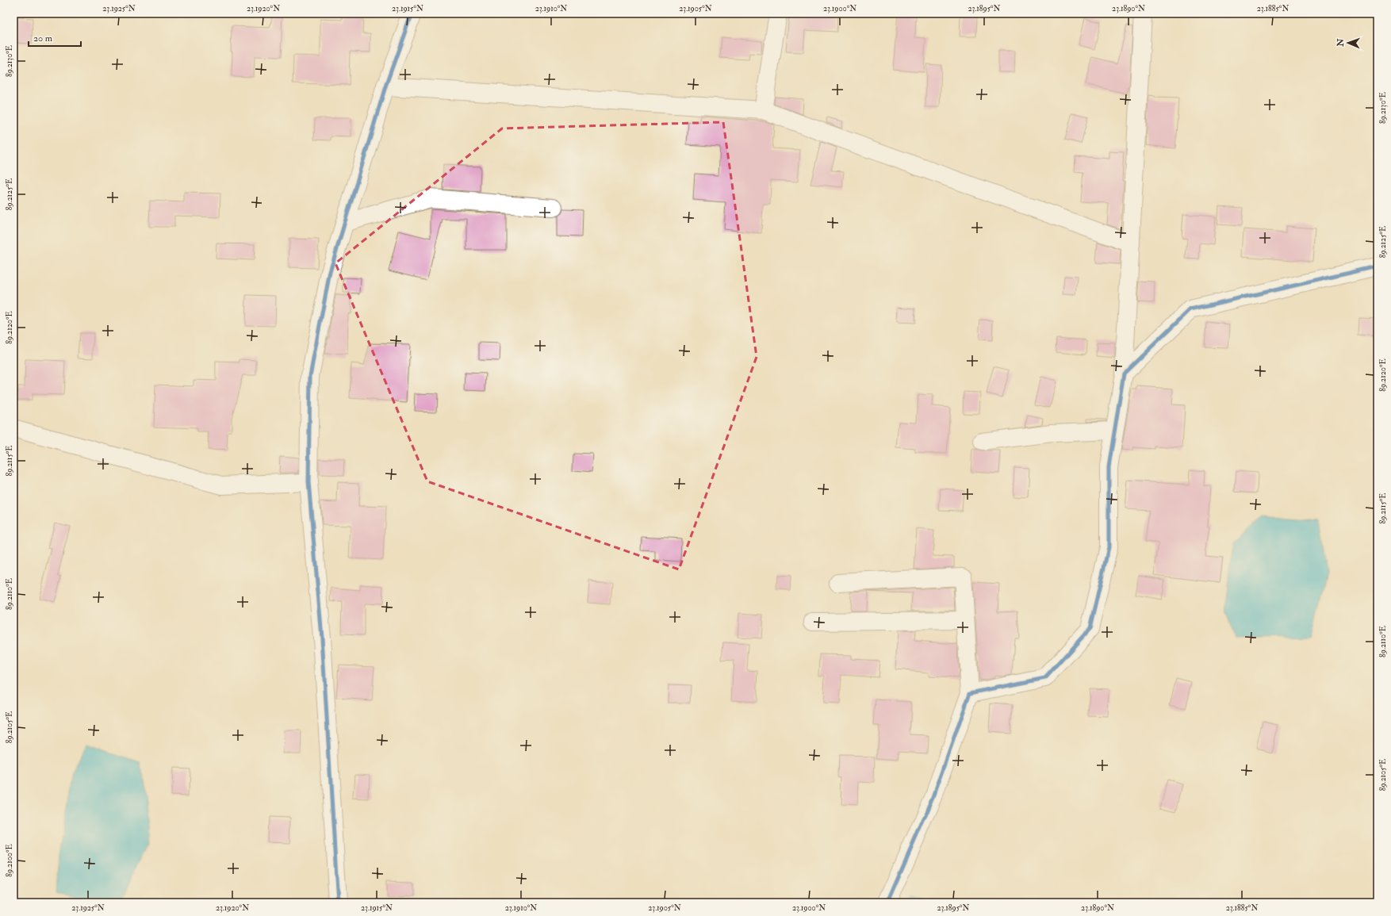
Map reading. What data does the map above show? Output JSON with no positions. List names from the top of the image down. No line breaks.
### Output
{"scale_bar":"20 m","north":"left","coordinates":["23.1925°N","23.1920°N","23.1915°N","23.1910°N","23.1905°N","23.1900°N","23.1895°N","23.1890°N","23.1885°N","89.2130°E","89.2125°E","89.2120°E","89.2115°E","89.2110°E","89.2105°E","89.2100°E"]}
